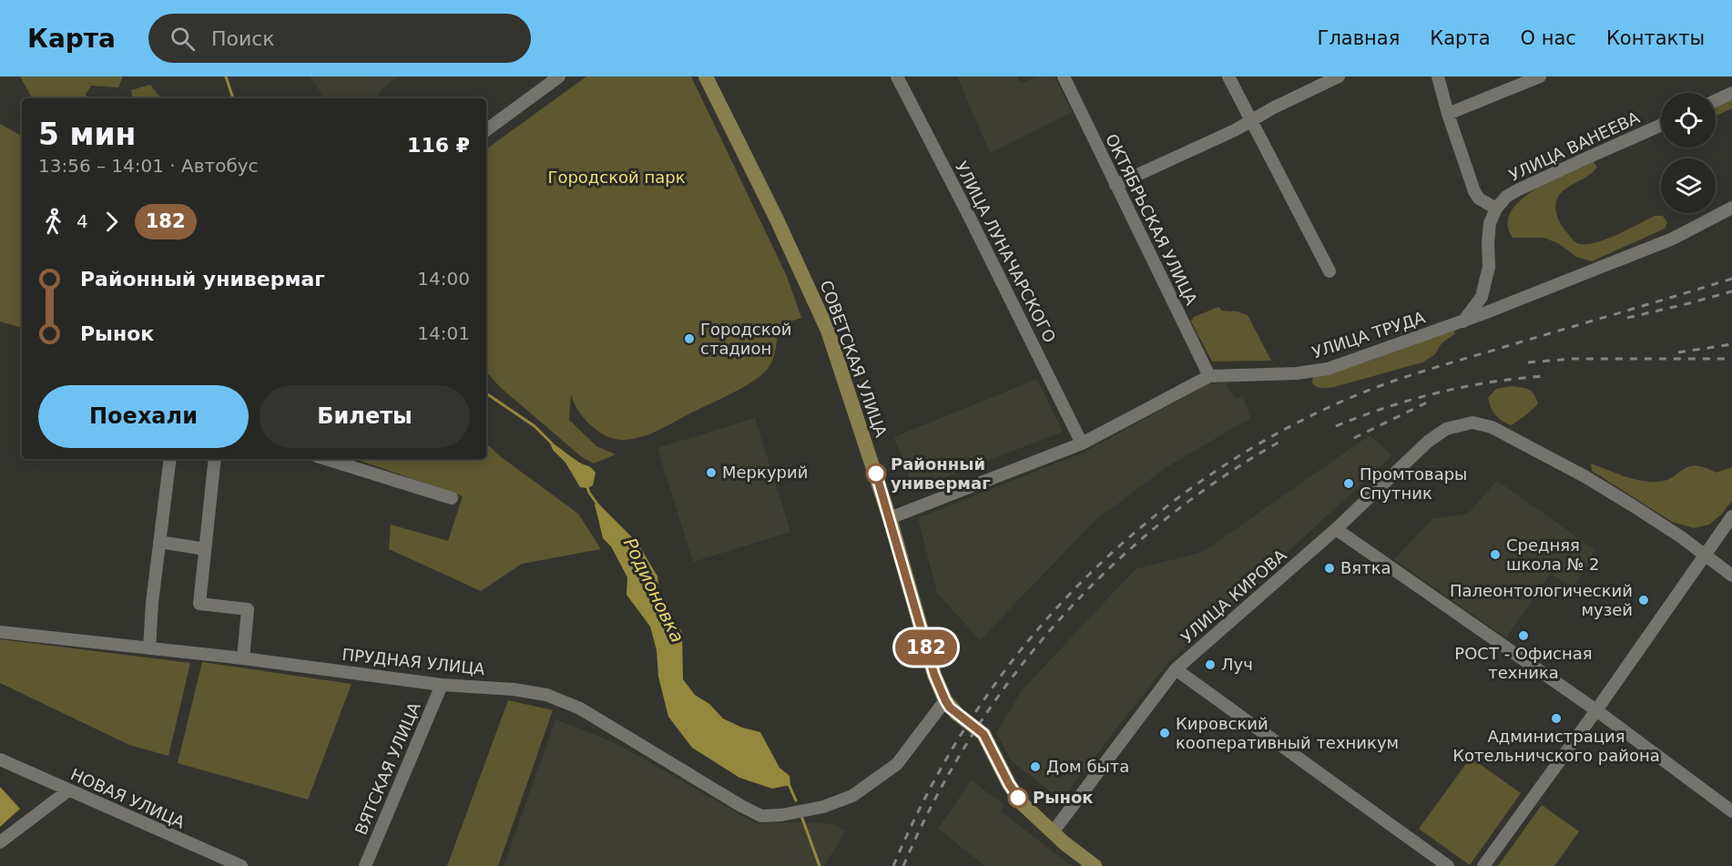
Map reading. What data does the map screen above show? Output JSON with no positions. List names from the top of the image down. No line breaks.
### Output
{"streets":{"main road":["СОВЕТСКАЯ УЛИЦА"],"street":["УЛИЦА ВАНЕЕВА","ОКТЯБРЬСКАЯ УЛИЦА","УЛИЦА ЛУНАЧАРСКОГО","УЛИЦА ТРУДА","УЛИЦА КИРОВА","ПРУДНАЯ УЛИЦА","ВЯТСКАЯ УЛИЦА","НОВАЯ УЛИЦА"]},"crossings":[["ОКТЯБРЬСКАЯ УЛИЦА","УЛИЦА ТРУДА"],["УЛИЦА ЛУНАЧАРСКОГО","УЛИЦА ТРУДА"],["УЛИЦА ТРУДА","СОВЕТСКАЯ УЛИЦА"],["СОВЕТСКАЯ УЛИЦА","УЛИЦА КИРОВА"],["СОВЕТСКАЯ УЛИЦА","ПРУДНАЯ УЛИЦА"],["ПРУДНАЯ УЛИЦА","ВЯТСКАЯ УЛИЦА"]],"water":["Родионовка"],"parks":["Городской парк"],"places":["Городской стадион","Меркурий","Районный универмаг","Промтовары Спутник","Средняя школа № 2","Вятка","Палеонтологический музей","РОСТ - Офисная техника","Луч","Администрация Котельничского района","Кировский кооперативный техникум","Дом быта","Рынок"],"lines":["bus line 182"],"page":{"header":"Карта","search":"Поиск","nav":["Главная","Карта","О нас","Контакты"],"on_map":"182","heading":["5 мин","13:56 – 14:01 · Автобус","116 ₽"],"legs":["4","182"],"list":[{"name":"Районный универмаг","value":"14:00"},{"name":"Рынок","value":"14:01"}],"buttons":["Поехали","Билеты"]}}
